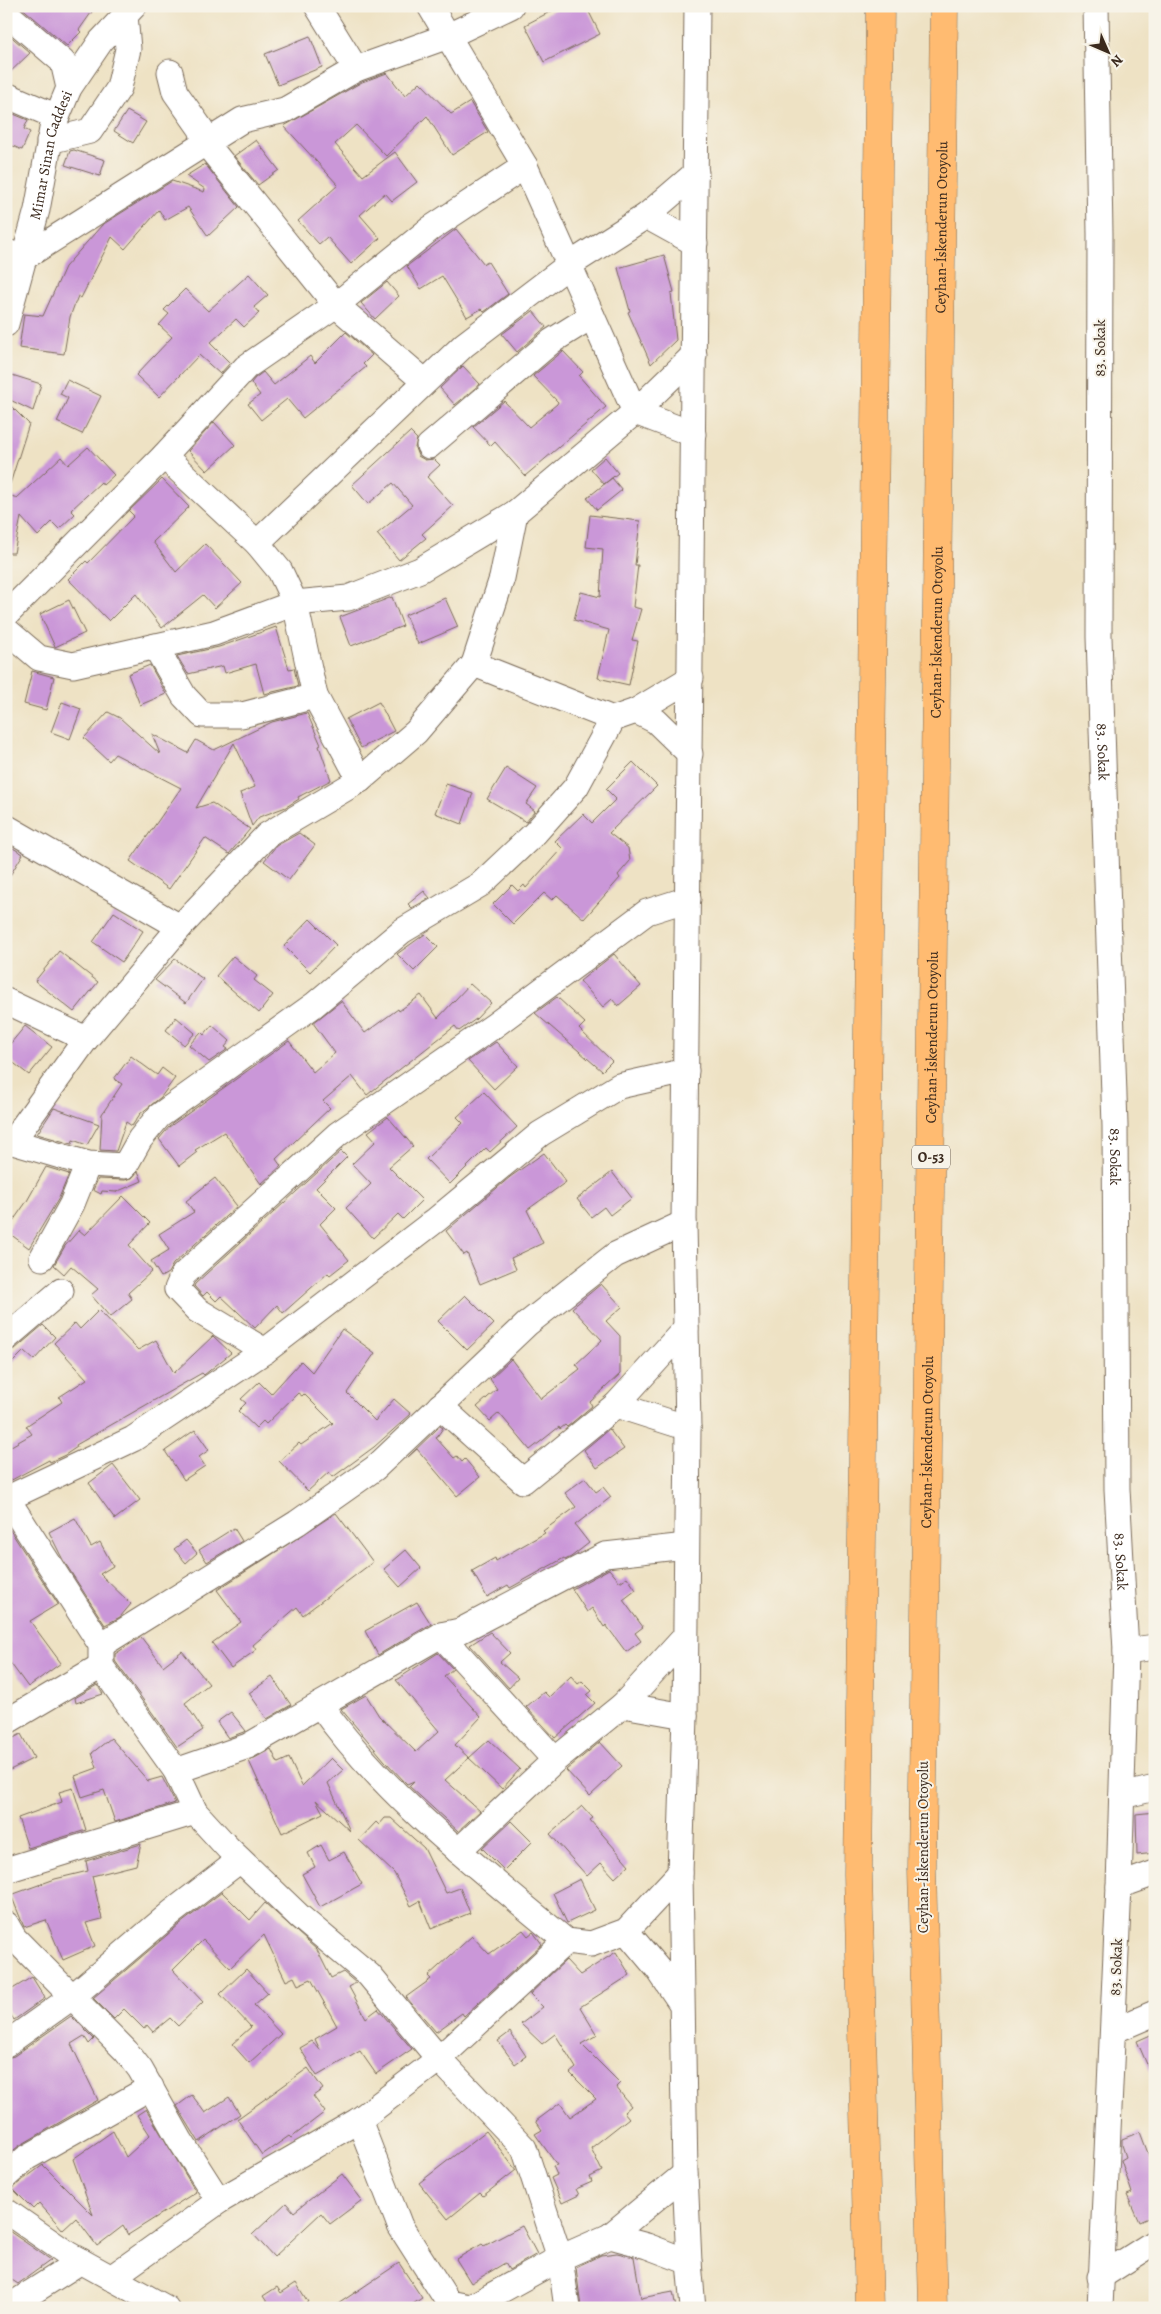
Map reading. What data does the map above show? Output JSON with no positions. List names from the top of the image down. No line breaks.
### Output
{"streets":{"highway":["Ceyhan-İskenderun Otoyolu","O-53"],"street":["Mimar Sinan Caddesi","83. Sokak"]},"north":"bottom right"}
